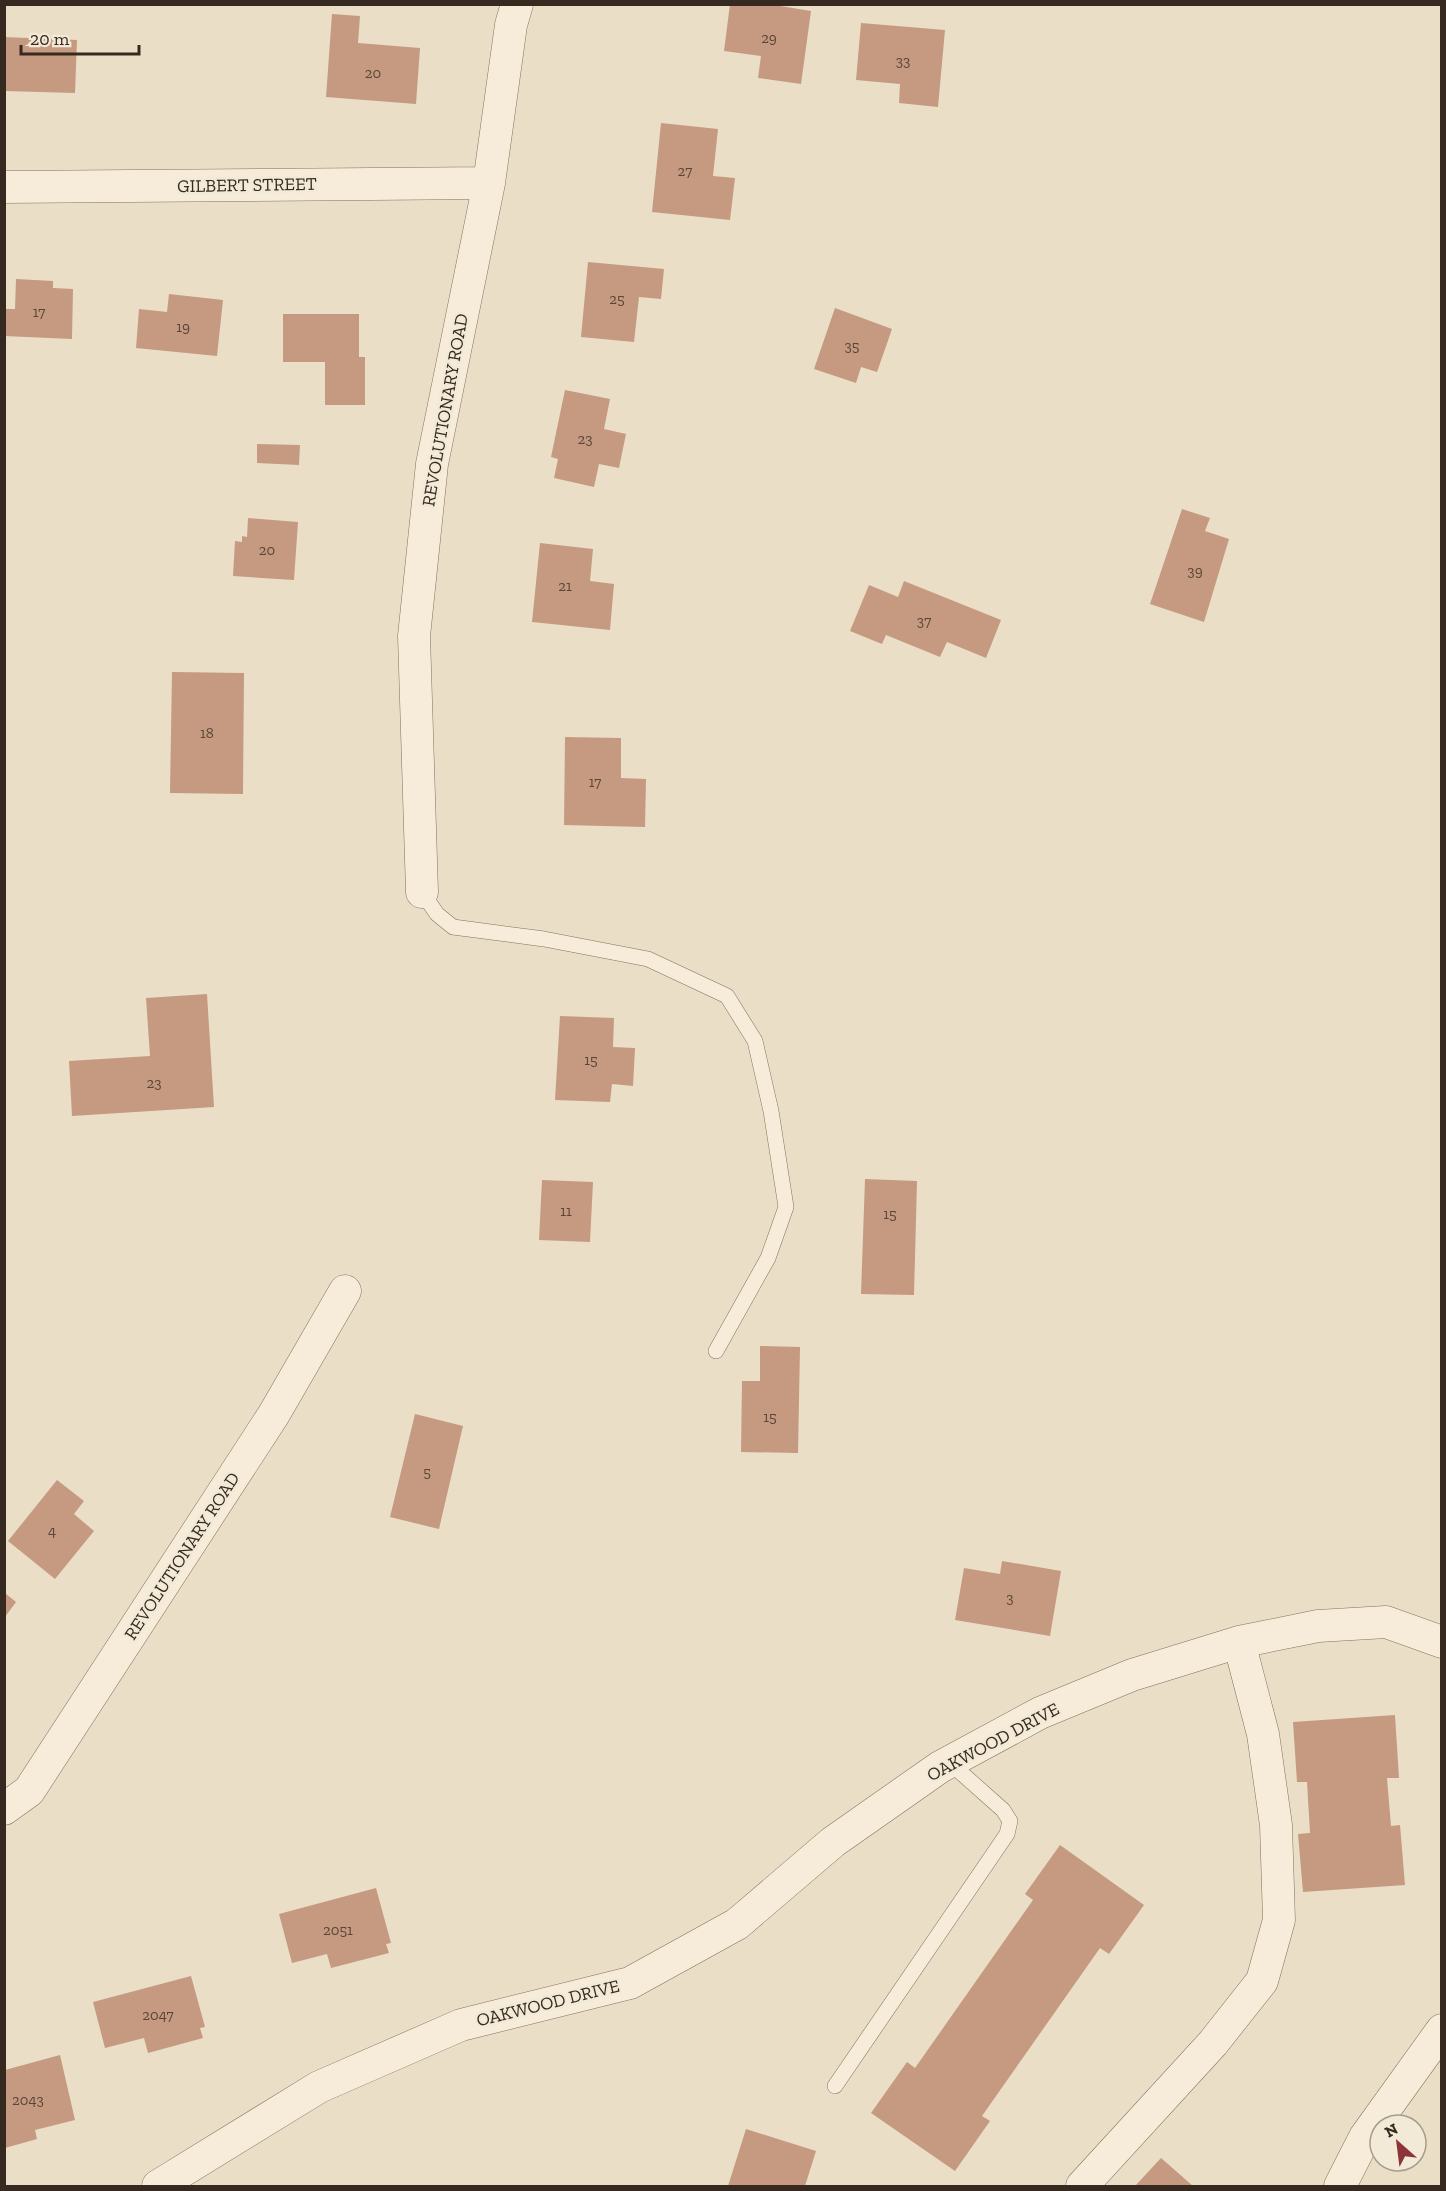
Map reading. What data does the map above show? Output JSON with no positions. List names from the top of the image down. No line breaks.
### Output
{"streets":{"street":["GILBERT STREET","REVOLUTIONARY ROAD","OAKWOOD DRIVE"]},"crossings":[["GILBERT STREET","REVOLUTIONARY ROAD"]],"house_numbers":["29","33","20","27","25","17","19","35","23","20","39","21","37","18","17","15","23","11","15","15","5","4","3","2051","2047","2043"],"scale_bar":"20 m","north":"top left"}
